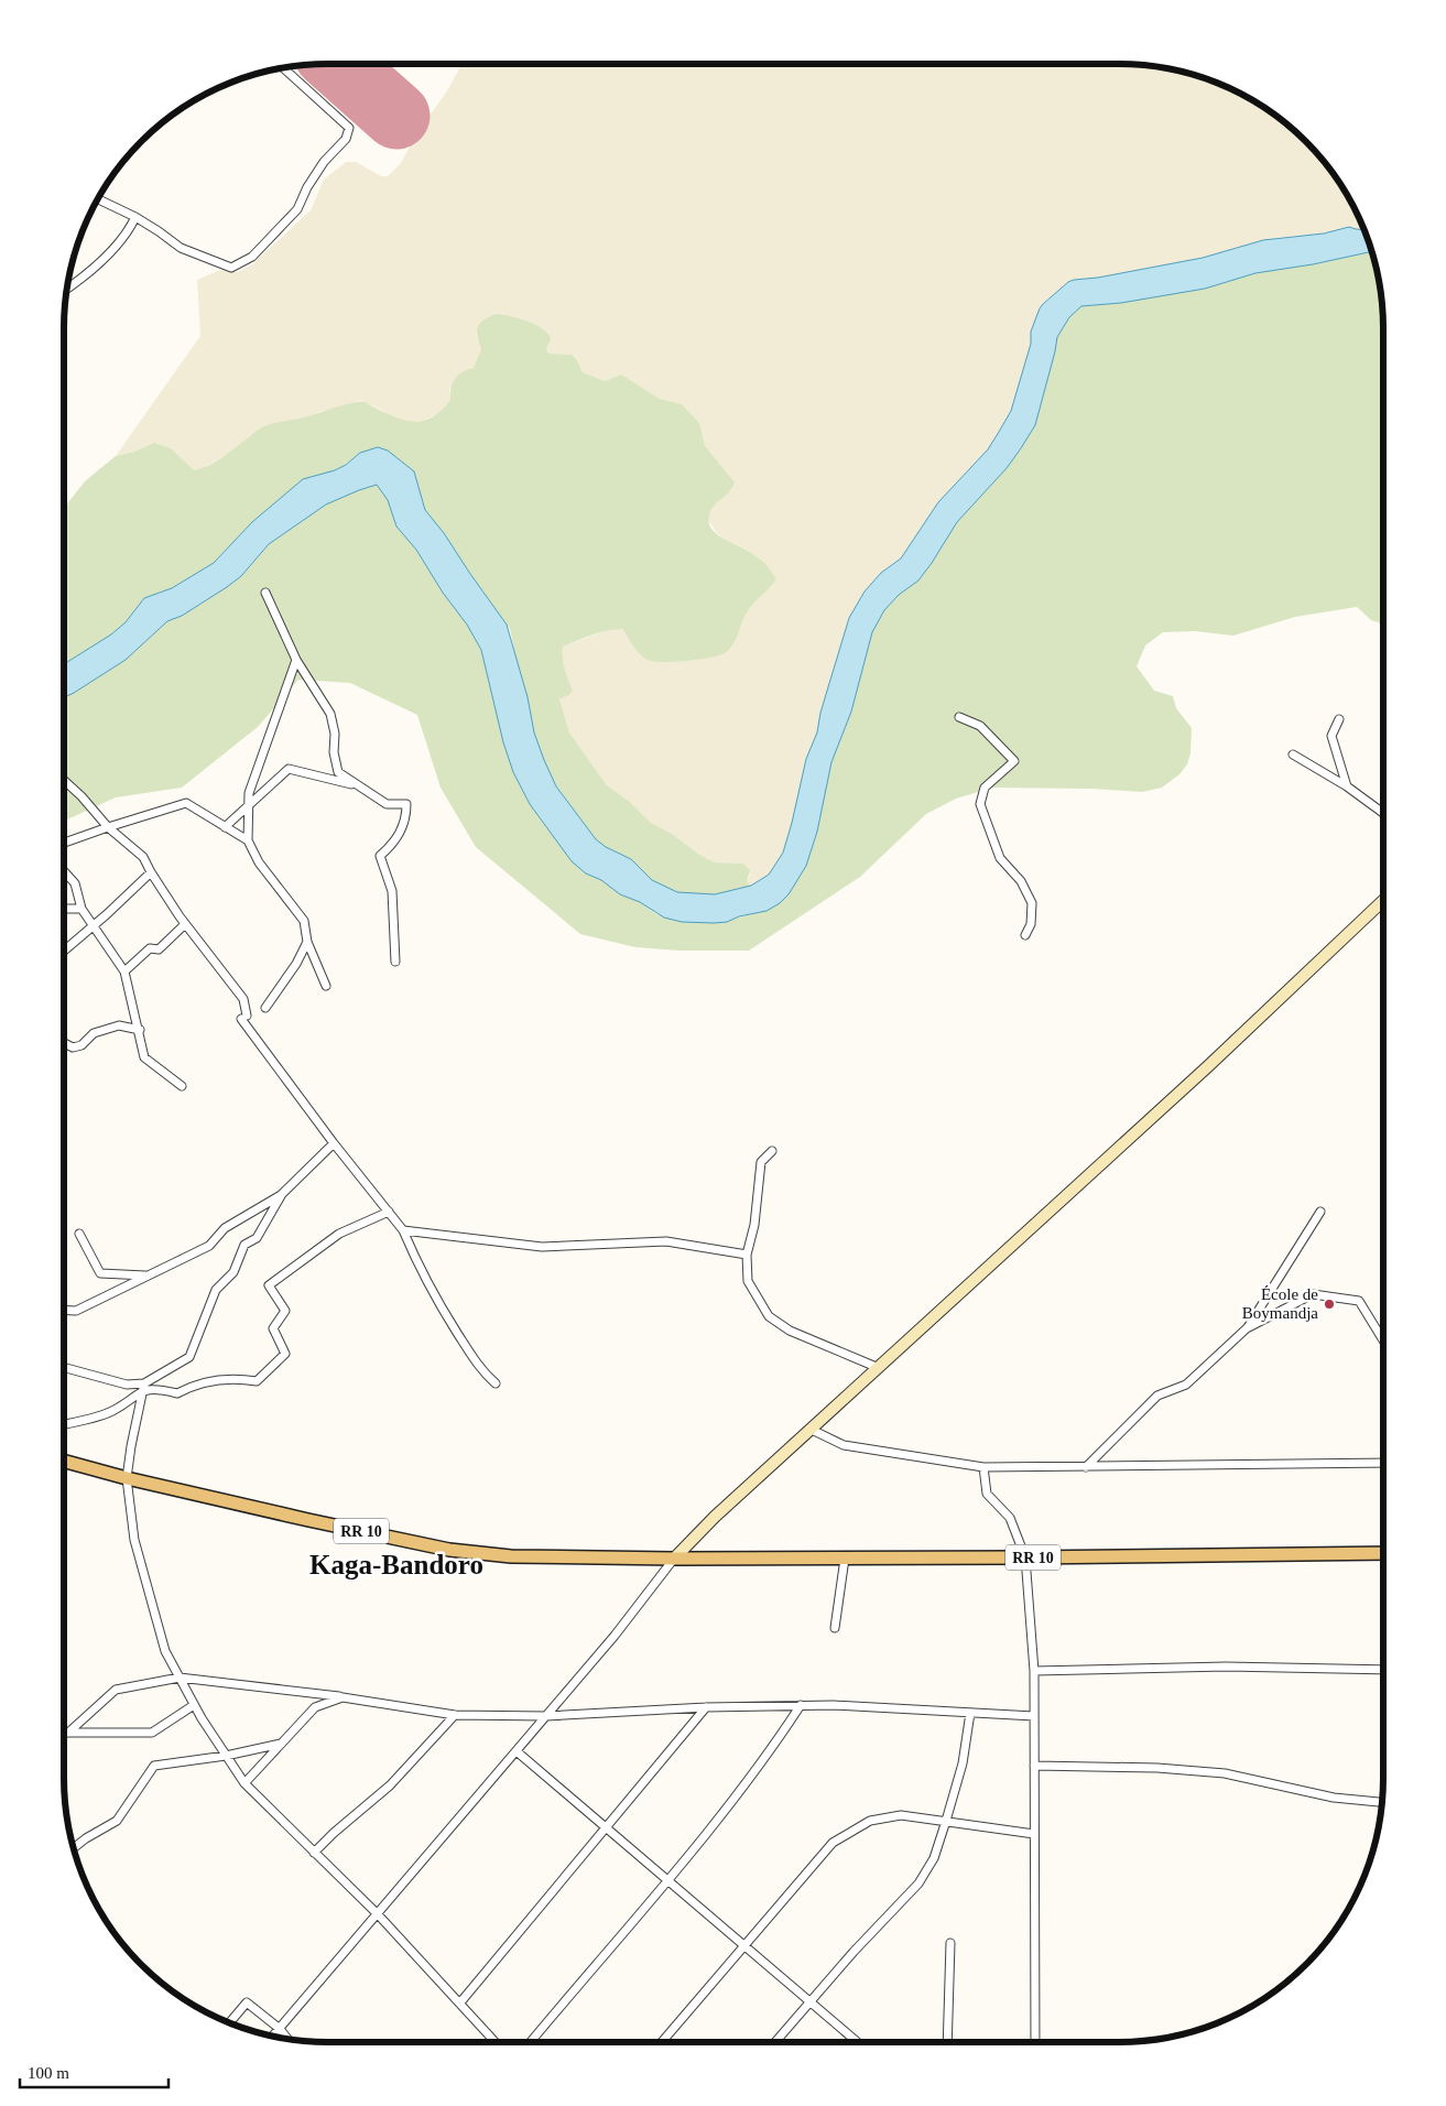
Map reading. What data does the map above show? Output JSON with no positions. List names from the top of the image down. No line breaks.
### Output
{"streets":{"main road":["RR 10"]},"districts":["Kaga-Bandoro"],"places":["École de Boymandja"],"scale_bar":"100 m"}
